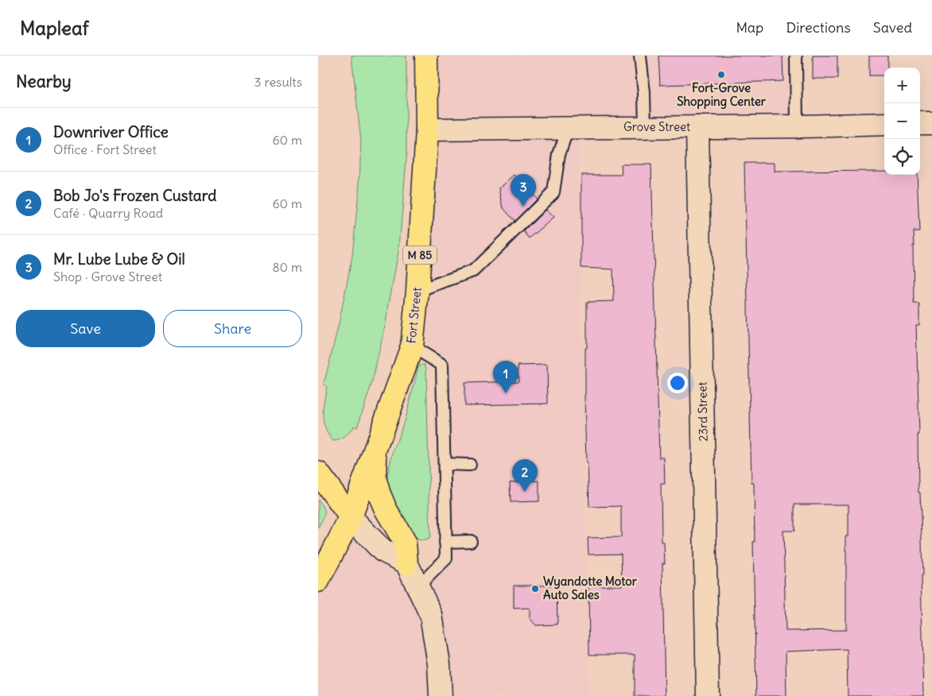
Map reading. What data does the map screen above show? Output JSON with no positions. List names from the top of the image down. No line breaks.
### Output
{"streets":{"main road":["M 85","Fort Street"],"street":["Grove Street","23rd Street"]},"crossings":[["Grove Street","Fort Street"],["Grove Street","23rd Street"]],"places":["Fort-Grove Shopping Center","Wyandotte Motor Auto Sales"],"page":{"header":"Mapleaf","nav":["Map","Directions","Saved"],"heading":["Nearby","3 results"],"map_buttons":["+","−"],"list":[{"mark":"1","name":"Downriver Office","note":"Office · Fort Street","value":"60 m"},{"mark":"2","name":"Bob Jo's Frozen Custard","note":"Café · Quarry Road","value":"60 m"},{"mark":"3","name":"Mr. Lube Lube & Oil","note":"Shop · Grove Street","value":"80 m"}],"pins":["3","1","2"],"buttons":["Save","Share"]}}
